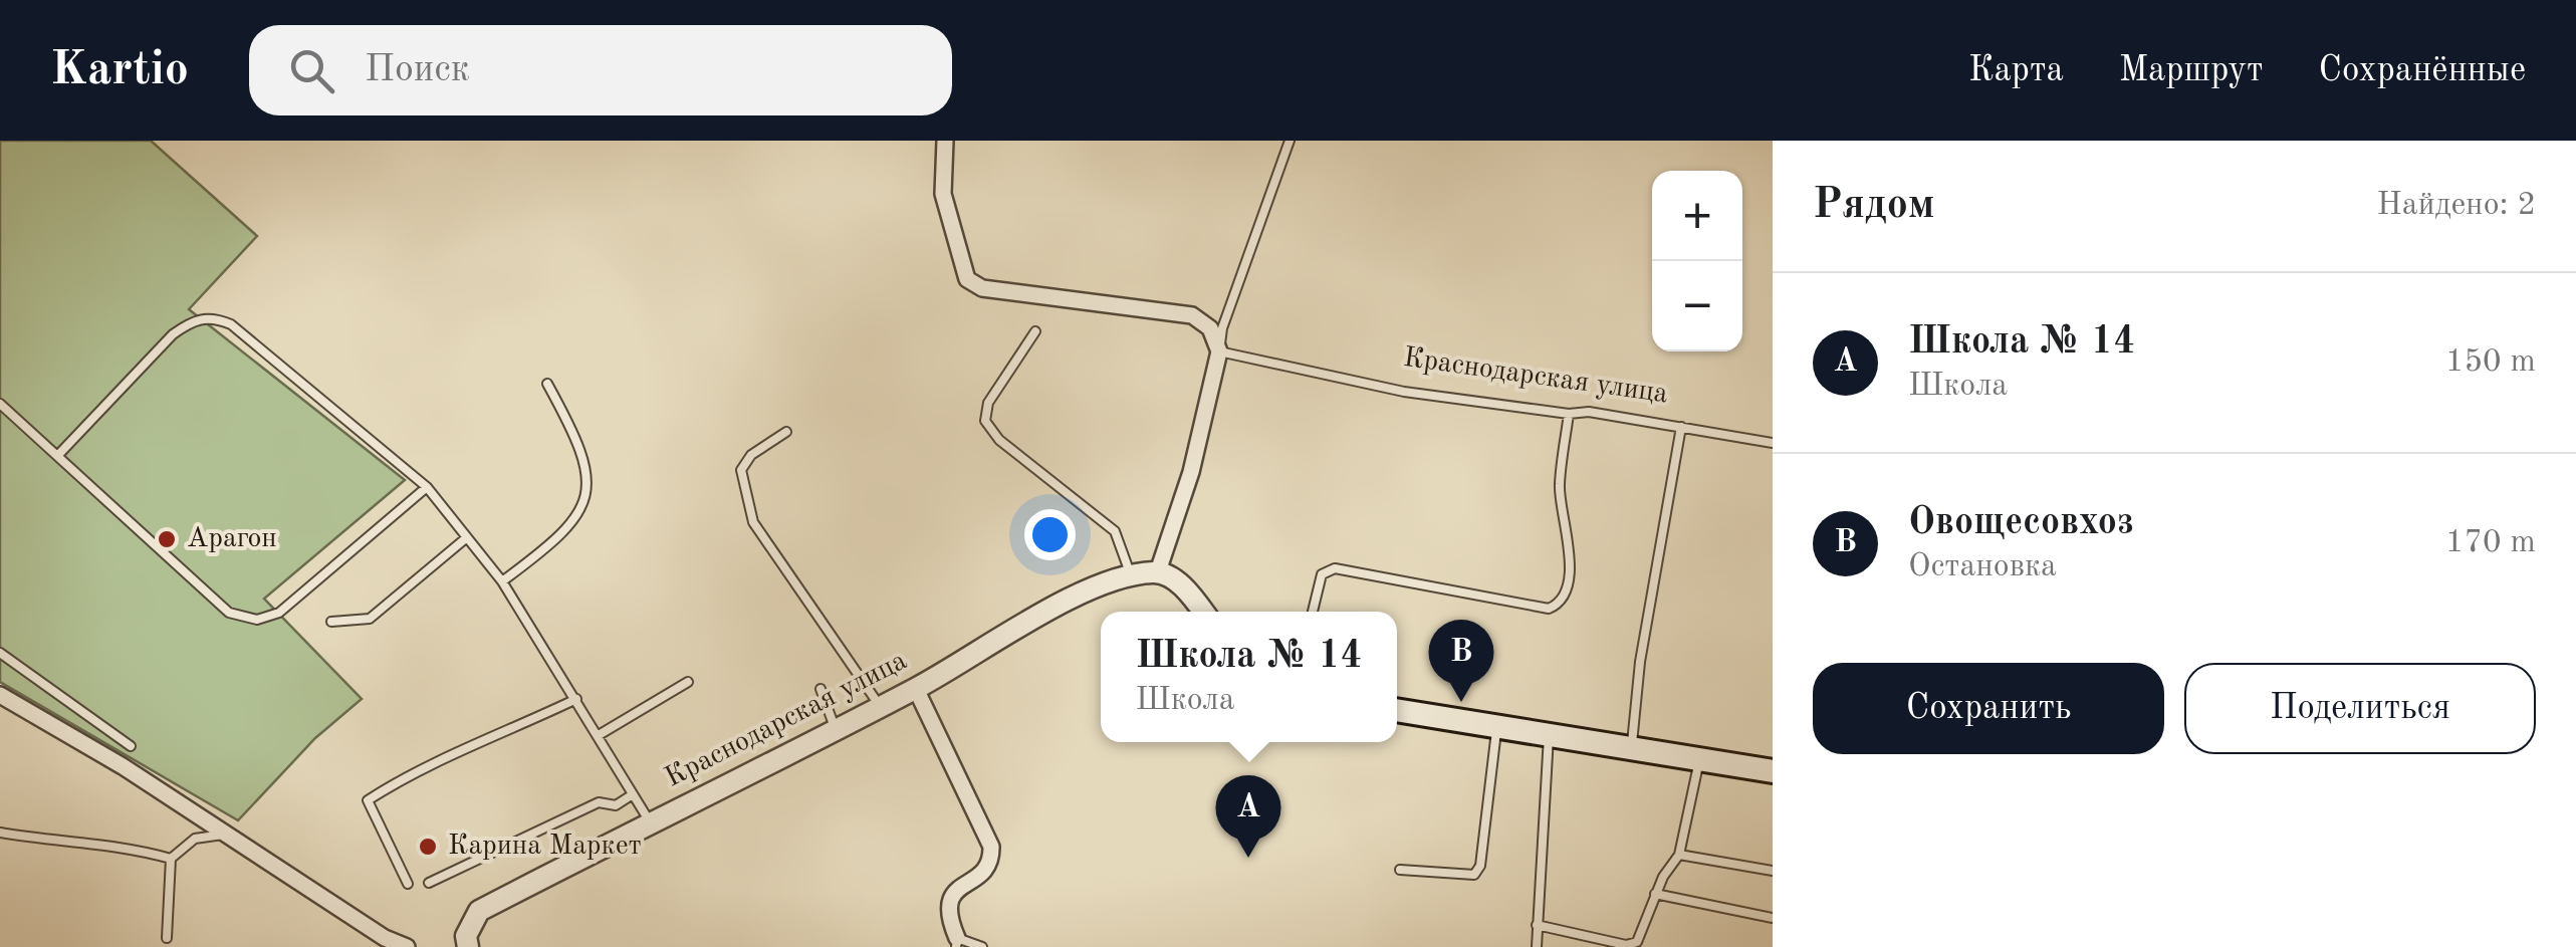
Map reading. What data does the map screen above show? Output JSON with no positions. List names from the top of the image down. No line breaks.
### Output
{"streets":{"street":["Краснодарская улица"]},"places":["Арагон","Карина Маркет"],"page":{"header":"Kartio","search":"Поиск","nav":["Карта","Маршрут","Сохранённые"],"heading":["Рядом","Найдено: 2"],"map_buttons":["+","−"],"list":[{"mark":"A","name":"Школа № 14","note":"Школа","value":"150 m"},{"mark":"B","name":"Овощесовхоз","note":"Остановка","value":"170 m"}],"popup":["Школа № 14","Школа"],"pins":["B","A"],"buttons":["Сохранить","Поделиться"]}}
